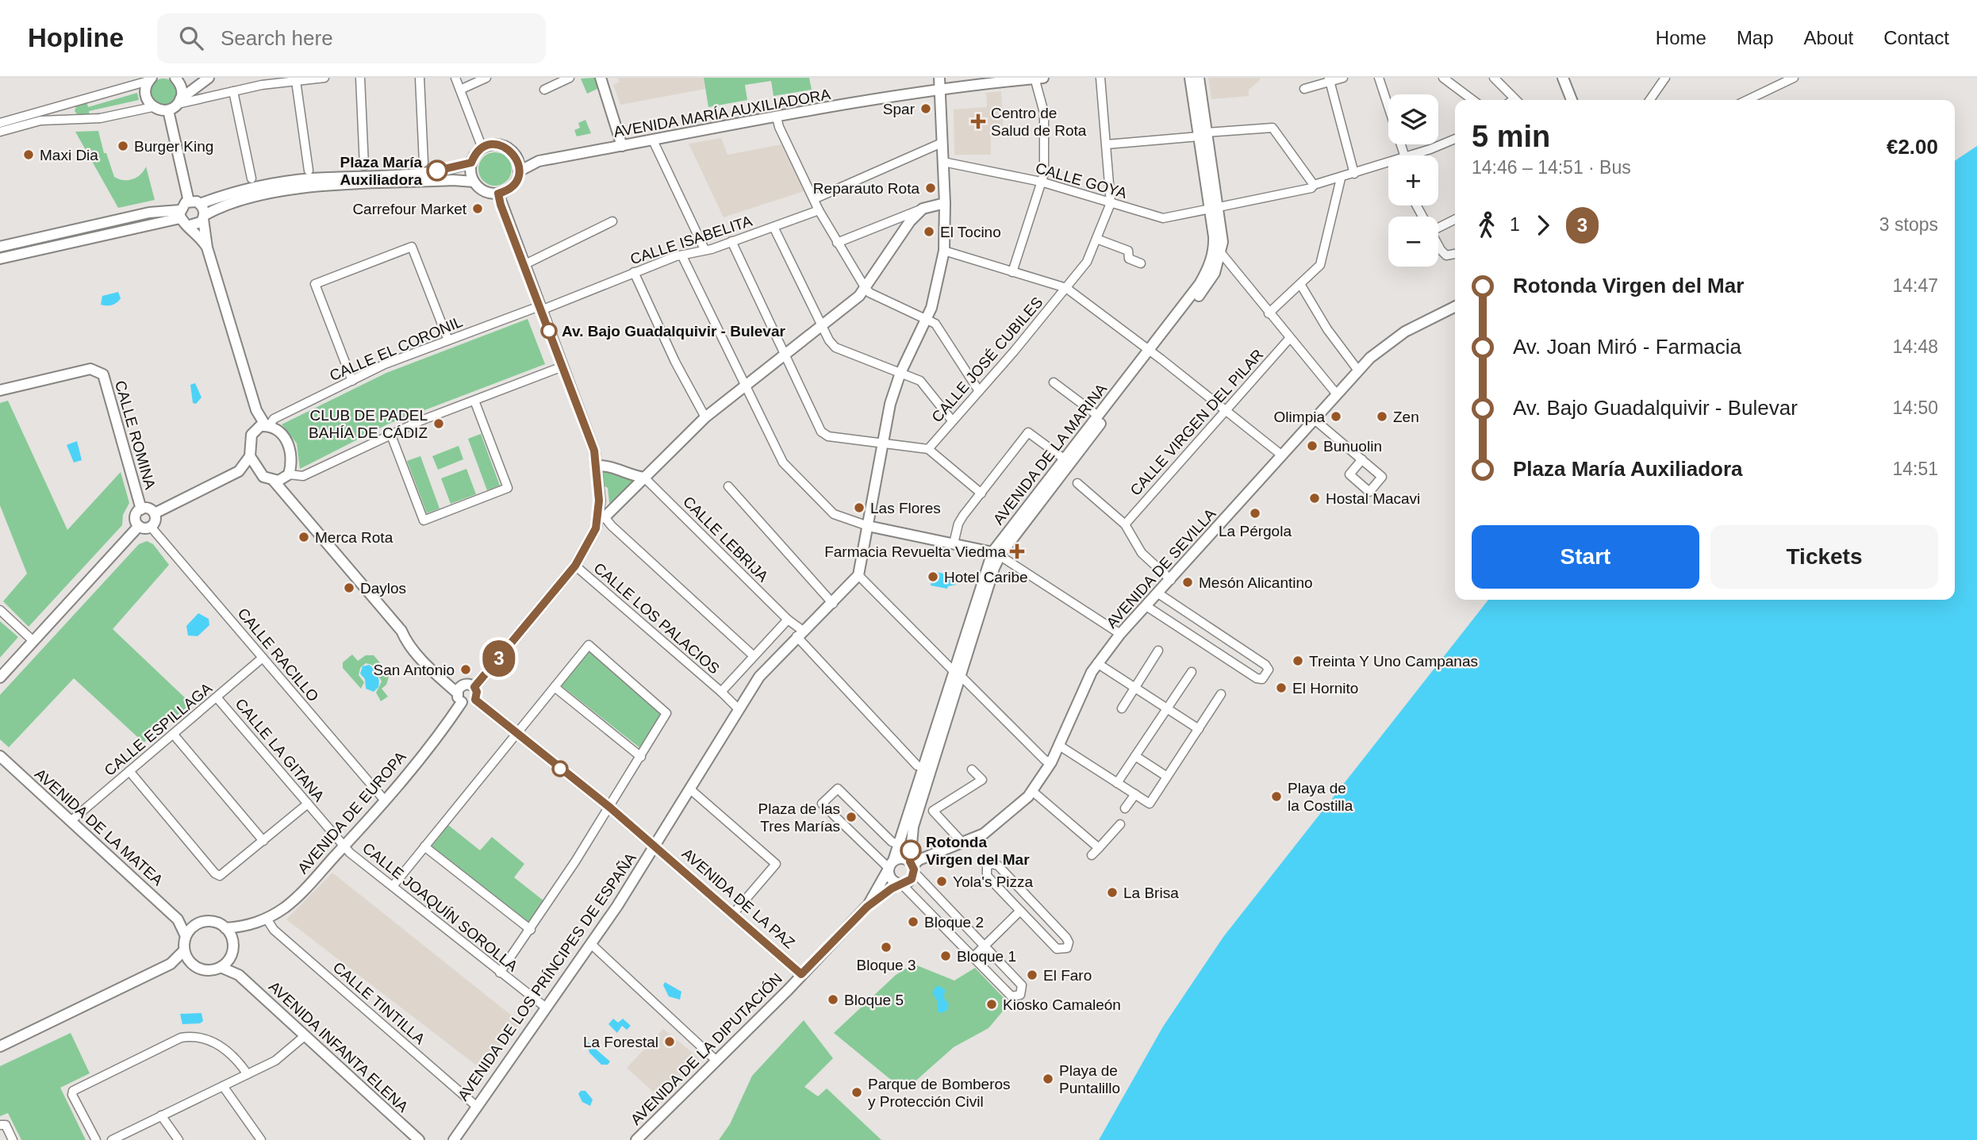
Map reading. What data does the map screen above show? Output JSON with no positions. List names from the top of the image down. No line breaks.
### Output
{"streets":{"street":["AVENIDA MARÍA AUXILIADORA","CALLE GOYA","CALLE ISABELITA","CALLE EL CORONIL","CALLE JOSÉ CUBILES","CALLE VIRGEN DEL PILAR","CALLE ROMINA","AVENIDA DE LA MARINA","CALLE LEBRIJA","AVENIDA DE SEVILLA","CALLE LOS PALACIOS","CALLE RACILLO","CALLE ESPILLAGA","CALLE LA GITANA","AVENIDA DE EUROPA","AVENIDA DE LA MATEA","AVENIDA DE LA PAZ","CALLE JOAQUÍN SOROLLA","AVENIDA DE LOS PRÍNCIPES DE ESPAÑA","CALLE TINTILLA","AVENIDA INFANTA ELENA","AVENIDA DE LA DIPUTACIÓN"]},"crossings":[["CALLE GOYA","CALLE JOSÉ CUBILES"],["CALLE GOYA","AVENIDA DE LA MARINA"],["CALLE ISABELITA","CALLE EL CORONIL"],["CALLE ROMINA","CALLE RACILLO"],["AVENIDA DE LA MARINA","CALLE LEBRIJA"],["AVENIDA DE LA MARINA","AVENIDA DE SEVILLA"],["AVENIDA DE LA MARINA","AVENIDA DE LA DIPUTACIÓN"],["CALLE LEBRIJA","AVENIDA DE LOS PRÍNCIPES DE ESPAÑA"],["AVENIDA DE SEVILLA","AVENIDA DE LA DIPUTACIÓN"],["CALLE LOS PALACIOS","AVENIDA DE LOS PRÍNCIPES DE ESPAÑA"],["CALLE RACILLO","CALLE ESPILLAGA"],["CALLE RACILLO","AVENIDA DE EUROPA"],["CALLE ESPILLAGA","CALLE LA GITANA"],["CALLE ESPILLAGA","AVENIDA DE LA MATEA"],["CALLE LA GITANA","AVENIDA DE EUROPA"],["CALLE LA GITANA","CALLE JOAQUÍN SOROLLA"],["AVENIDA DE EUROPA","AVENIDA DE LA MATEA"],["AVENIDA DE EUROPA","CALLE JOAQUÍN SOROLLA"],["AVENIDA DE EUROPA","CALLE TINTILLA"],["AVENIDA DE EUROPA","AVENIDA INFANTA ELENA"],["AVENIDA DE LA MATEA","AVENIDA INFANTA ELENA"],["AVENIDA DE LA PAZ","AVENIDA DE LOS PRÍNCIPES DE ESPAÑA"],["AVENIDA DE LA PAZ","AVENIDA DE LA DIPUTACIÓN"],["CALLE JOAQUÍN SOROLLA","AVENIDA DE LOS PRÍNCIPES DE ESPAÑA"],["AVENIDA DE LOS PRÍNCIPES DE ESPAÑA","CALLE TINTILLA"]],"places":{"other":["Spar","Burger King","Maxi Dia","Plaza María Auxiliadora","Reparauto Rota","Carrefour Market","El Tocino","Av. Bajo Guadalquivir - Bulevar","Olimpia","Zen","CLUB DE PADEL BAHÍA DE CÁDIZ","Bunuolin","Hostal Macavi","Las Flores","La Pérgola","Merca Rota","Hotel Caribe","Mesón Alicantino","Daylos","Treinta Y Uno Campanas","San Antonio","El Hornito","Playa de la Costilla","Plaza de las Tres Marías","Rotonda Virgen del Mar","Yola's Pizza","La Brisa","Bloque 2","Bloque 3","Bloque 1","El Faro","Bloque 5","Kiosko Camaleón","La Forestal","Playa de Puntalillo","Parque de Bomberos y Protección Civil"],"health":["Centro de Salud de Rota","Farmacia Revuelta Viedma"]},"lines":["bus line 3"],"page":{"header":"Hopline","search":"Search here","nav":["Home","Map","About","Contact"],"on_map":"3","map_buttons":["+","−"],"heading":["5 min","14:46 – 14:51 · Bus","€2.00"],"legs":["1","3","3 stops"],"list":[{"name":"Rotonda Virgen del Mar","value":"14:47"},{"name":"Av. Joan Miró - Farmacia","value":"14:48"},{"name":"Av. Bajo Guadalquivir - Bulevar","value":"14:50"},{"name":"Plaza María Auxiliadora","value":"14:51"}],"buttons":["Start","Tickets"]}}
